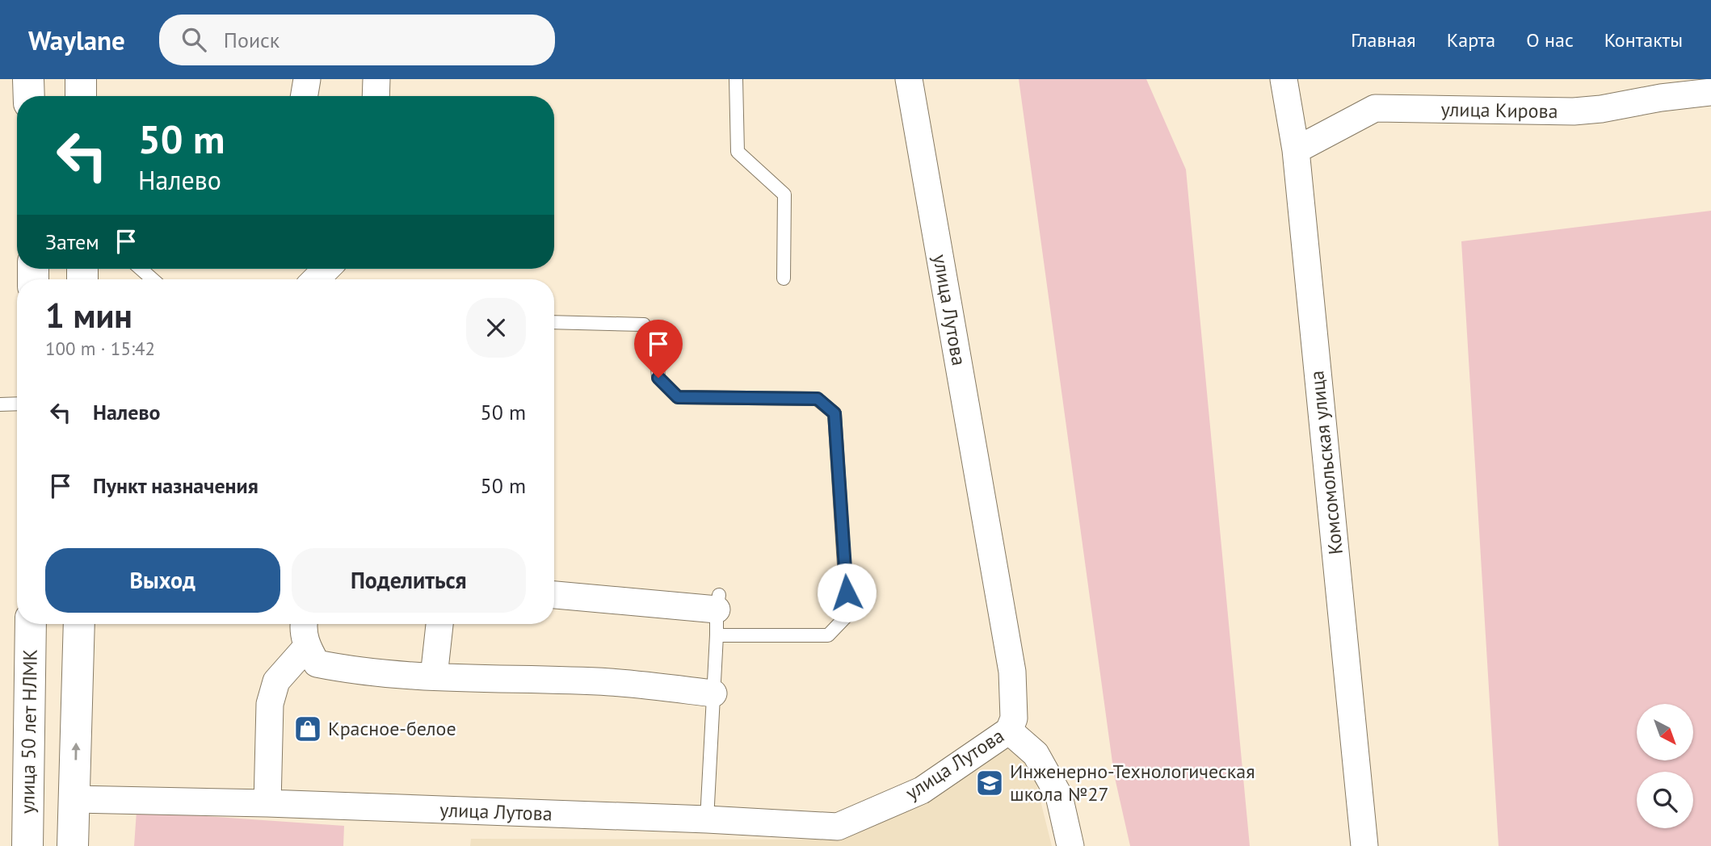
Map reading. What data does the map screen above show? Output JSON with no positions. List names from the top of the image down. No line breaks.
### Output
{"streets":{"main road":["улица 50 лет НЛМК"],"street":["улица Кирова","улица Лутова","Комсомольская улица"]},"crossings":[["улица Кирова","Комсомольская улица"]],"places":{"shop":["Красное-белое"],"school or university":["Инженерно-Технологическая школа №27"]},"north":"bottom right","page":{"header":"Waylane","search":"Поиск","nav":["Главная","Карта","О нас","Контакты"],"turn":["50 m","Налево"],"then":"Затем","heading":["1 мин","100 m · 15:42"],"list":[{"name":"Налево","value":"50 m"},{"name":"Пункт назначения","value":"50 m"}],"buttons":["Выход","Поделиться"]}}
